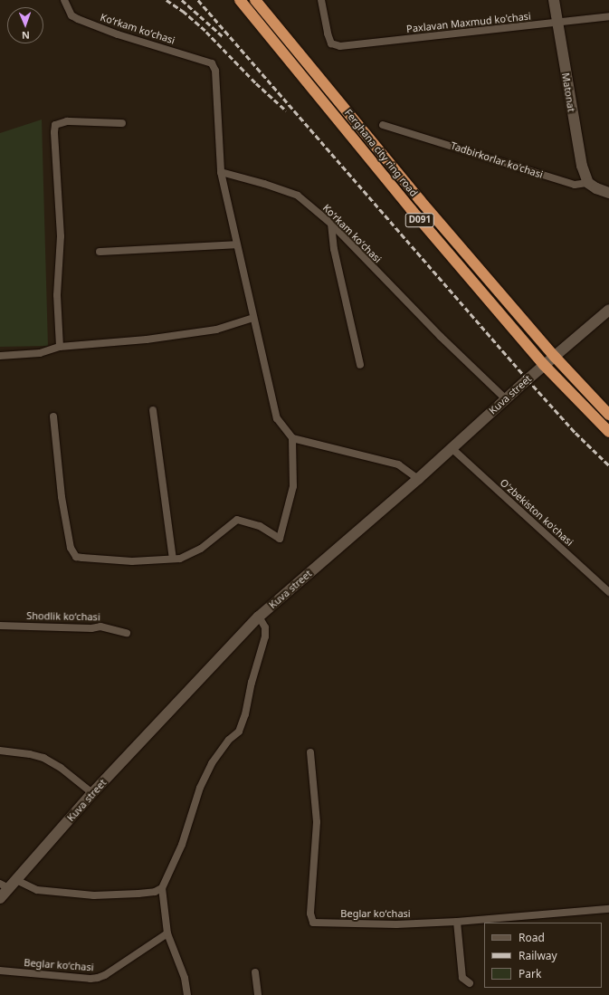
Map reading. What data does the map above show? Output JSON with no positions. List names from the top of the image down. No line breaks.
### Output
{"streets":{"highway":["Ferghana city ring road","D091"],"main road":["Matonat","Tadbirkorlar ko'chasi","Kuva street"],"street":["Paxlavan Maxmud ko'chasi","Koʻrkam koʻchasi","O'zbekiston ko'chasi","Shodlik koʻchasi","Beglar koʻchasi"]},"crossings":[["Paxlavan Maxmud ko'chasi","Matonat"],["Koʻrkam koʻchasi","Kuva street"],["Matonat","Tadbirkorlar ko'chasi"],["Ferghana city ring road","Kuva street"],["Kuva street","O'zbekiston ko'chasi"]],"legend":["Road","Railway","Park"],"north":"bottom"}
